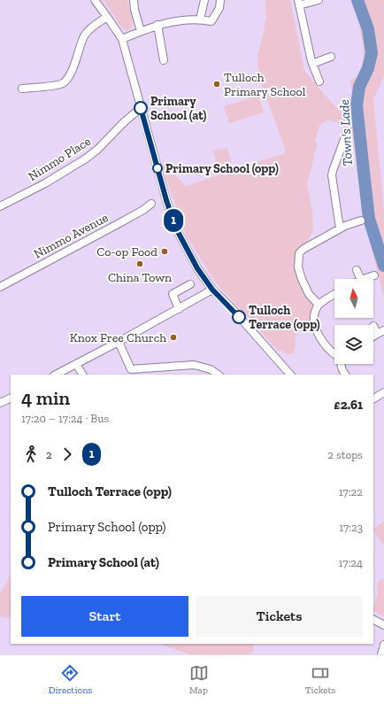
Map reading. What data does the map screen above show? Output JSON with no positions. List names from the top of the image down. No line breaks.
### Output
{"streets":{"street":["Nimmo Place","Nimmo Avenue"]},"water":["Town's Lade"],"places":["Tulloch Primary School","Primary School (at)","Primary School (opp)","Co-op Food","China Town","Tulloch Terrace (opp)","Knox Free Church"],"lines":["bus line 1"],"north":"top","page":{"on_map":"1","heading":["4 min","17:20 – 17:24 · Bus","£2.61"],"legs":["2","1","2 stops"],"list":[{"name":"Tulloch Terrace (opp)","value":"17:22"},{"name":"Primary School (opp)","value":"17:23"},{"name":"Primary School (at)","value":"17:24"}],"buttons":["Start","Tickets"],"tabs":["Directions","Map","Tickets"]}}
